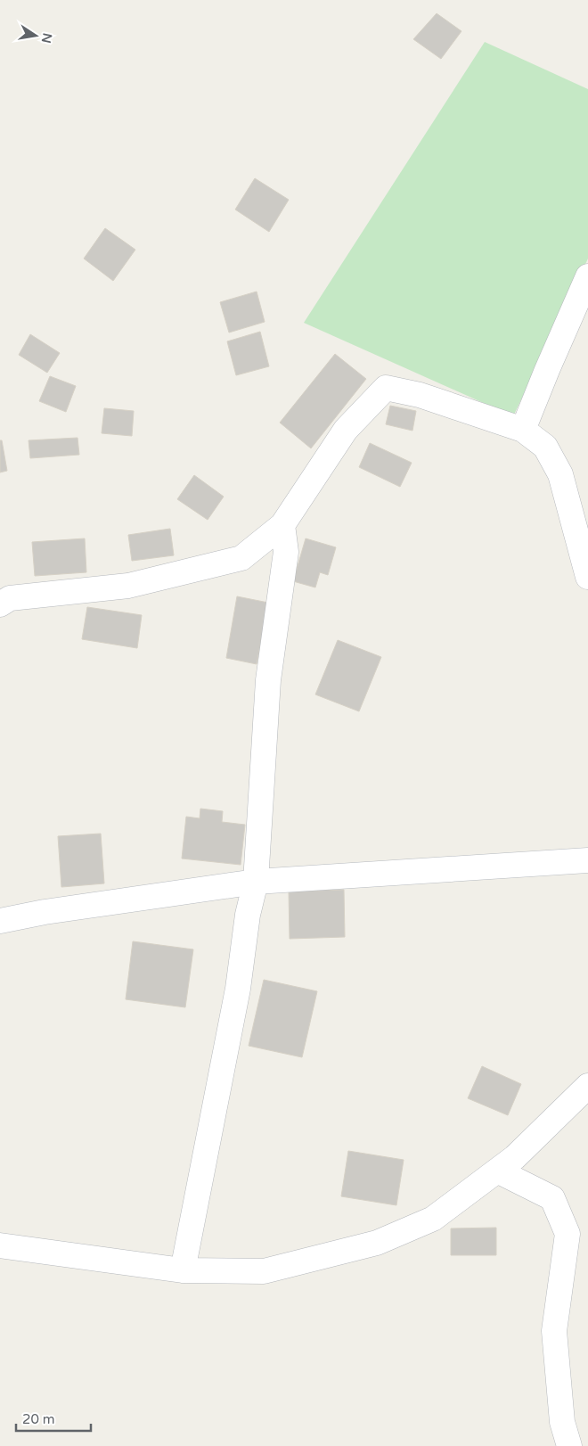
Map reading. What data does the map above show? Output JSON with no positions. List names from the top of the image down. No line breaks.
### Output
{"scale_bar":"20 m","north":"right"}
